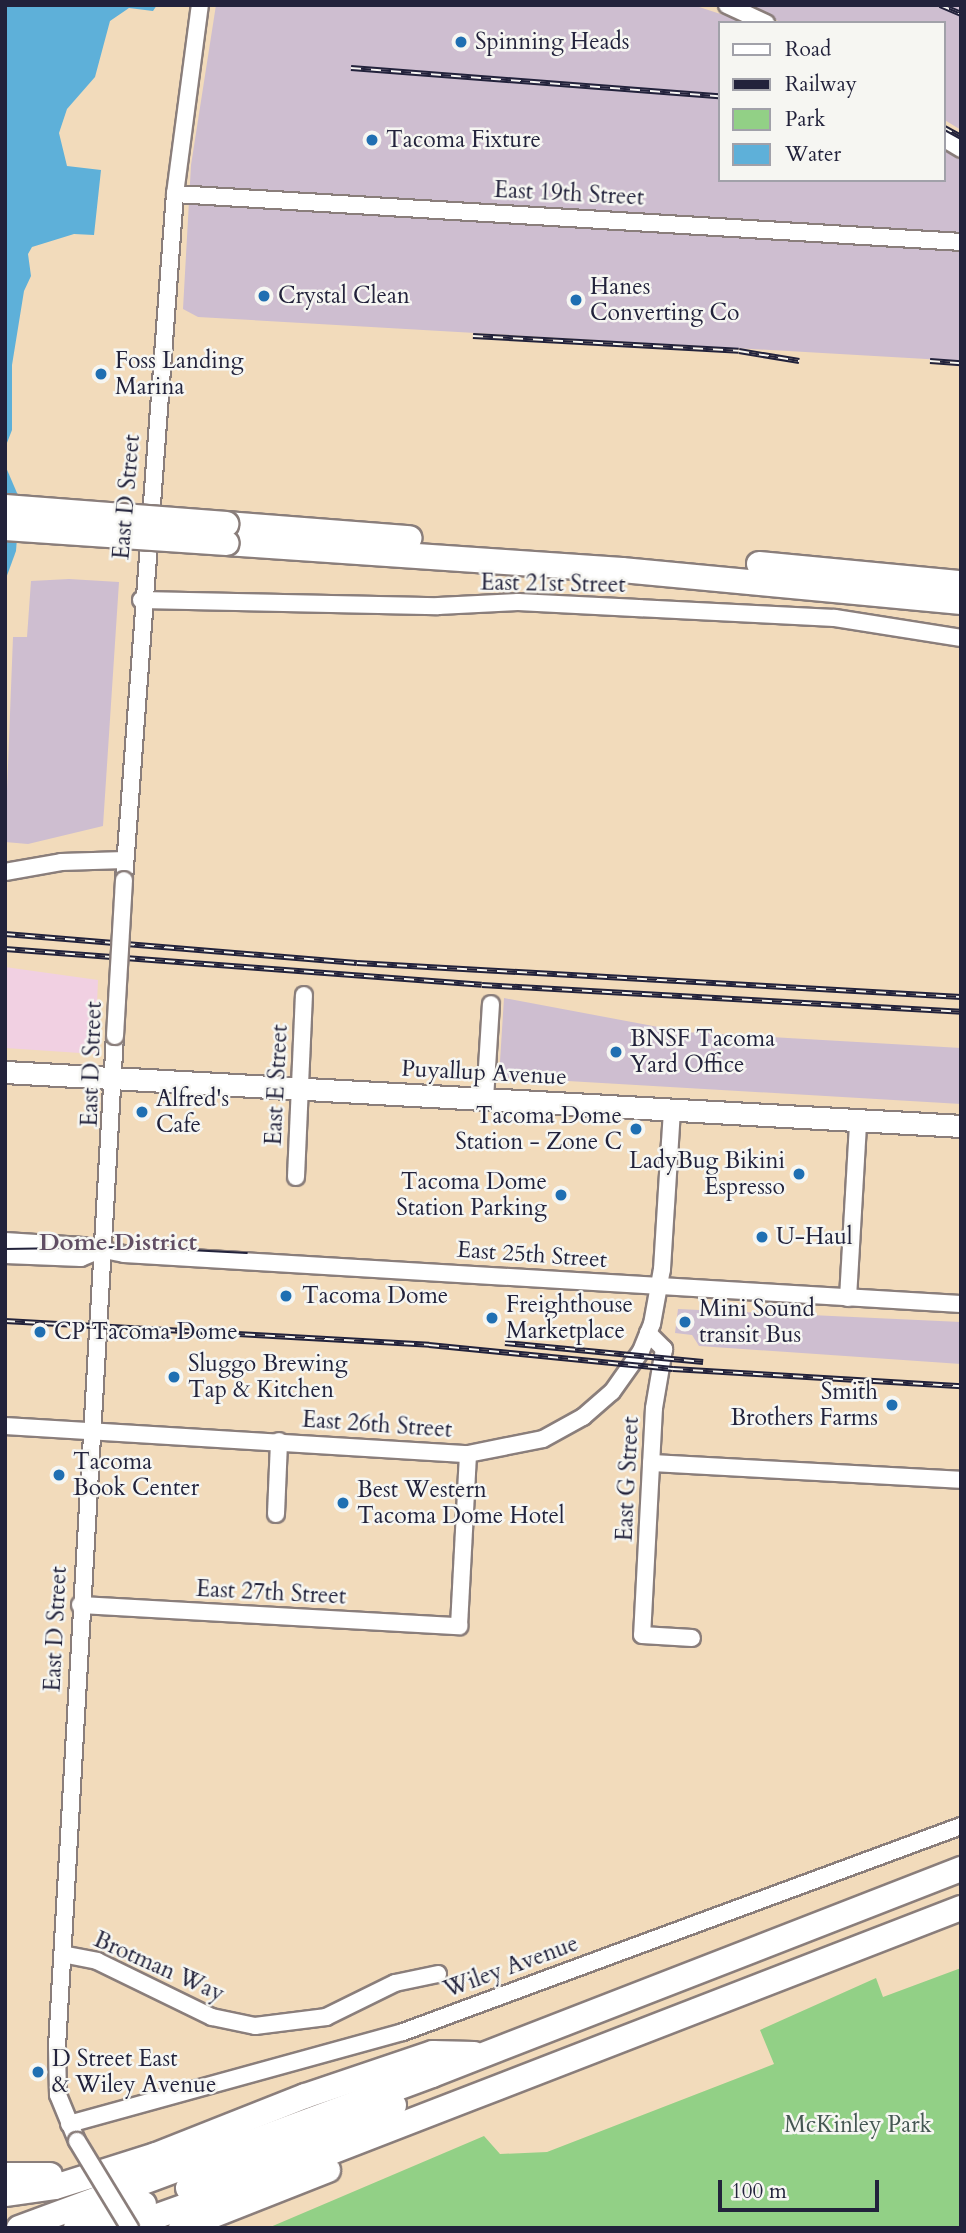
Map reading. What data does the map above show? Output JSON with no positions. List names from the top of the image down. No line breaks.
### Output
{"streets":{"main road":["Puyallup Avenue"],"street":["East 19th Street","East D Street","East 21st Street","East E Street","East 25th Street","East 26th Street","East G Street","East 27th Street","Brotman Way","Wiley Avenue"]},"crossings":[["East 19th Street","East D Street"],["East D Street","East 21st Street"],["East D Street","Puyallup Avenue"],["East D Street","East 25th Street"],["East D Street","East 26th Street"],["East D Street","East 27th Street"],["East D Street","Brotman Way"],["East D Street","Wiley Avenue"],["Puyallup Avenue","East E Street"],["East 25th Street","East 26th Street"],["East 26th Street","East G Street"],["East 26th Street","East 27th Street"]],"districts":["Dome District"],"parks":["McKinley Park"],"places":["Spinning Heads","Tacoma Fixture","Crystal Clean","Hanes Converting Co","Foss Landing Marina","BNSF Tacoma Yard Office","Alfred's Cafe","Tacoma Dome Station - Zone C","LadyBug Bikini Espresso","Tacoma Dome Station Parking","U-Haul","Tacoma Dome","Freighthouse Marketplace","Mini Sound transit Bus","CP Tacoma Dome","Sluggo Brewing Tap & Kitchen","Smith Brothers Farms","Tacoma Book Center","Best Western Tacoma Dome Hotel","D Street East & Wiley Avenue"],"legend":["Road","Railway","Park","Water"],"scale_bar":"100 m"}
